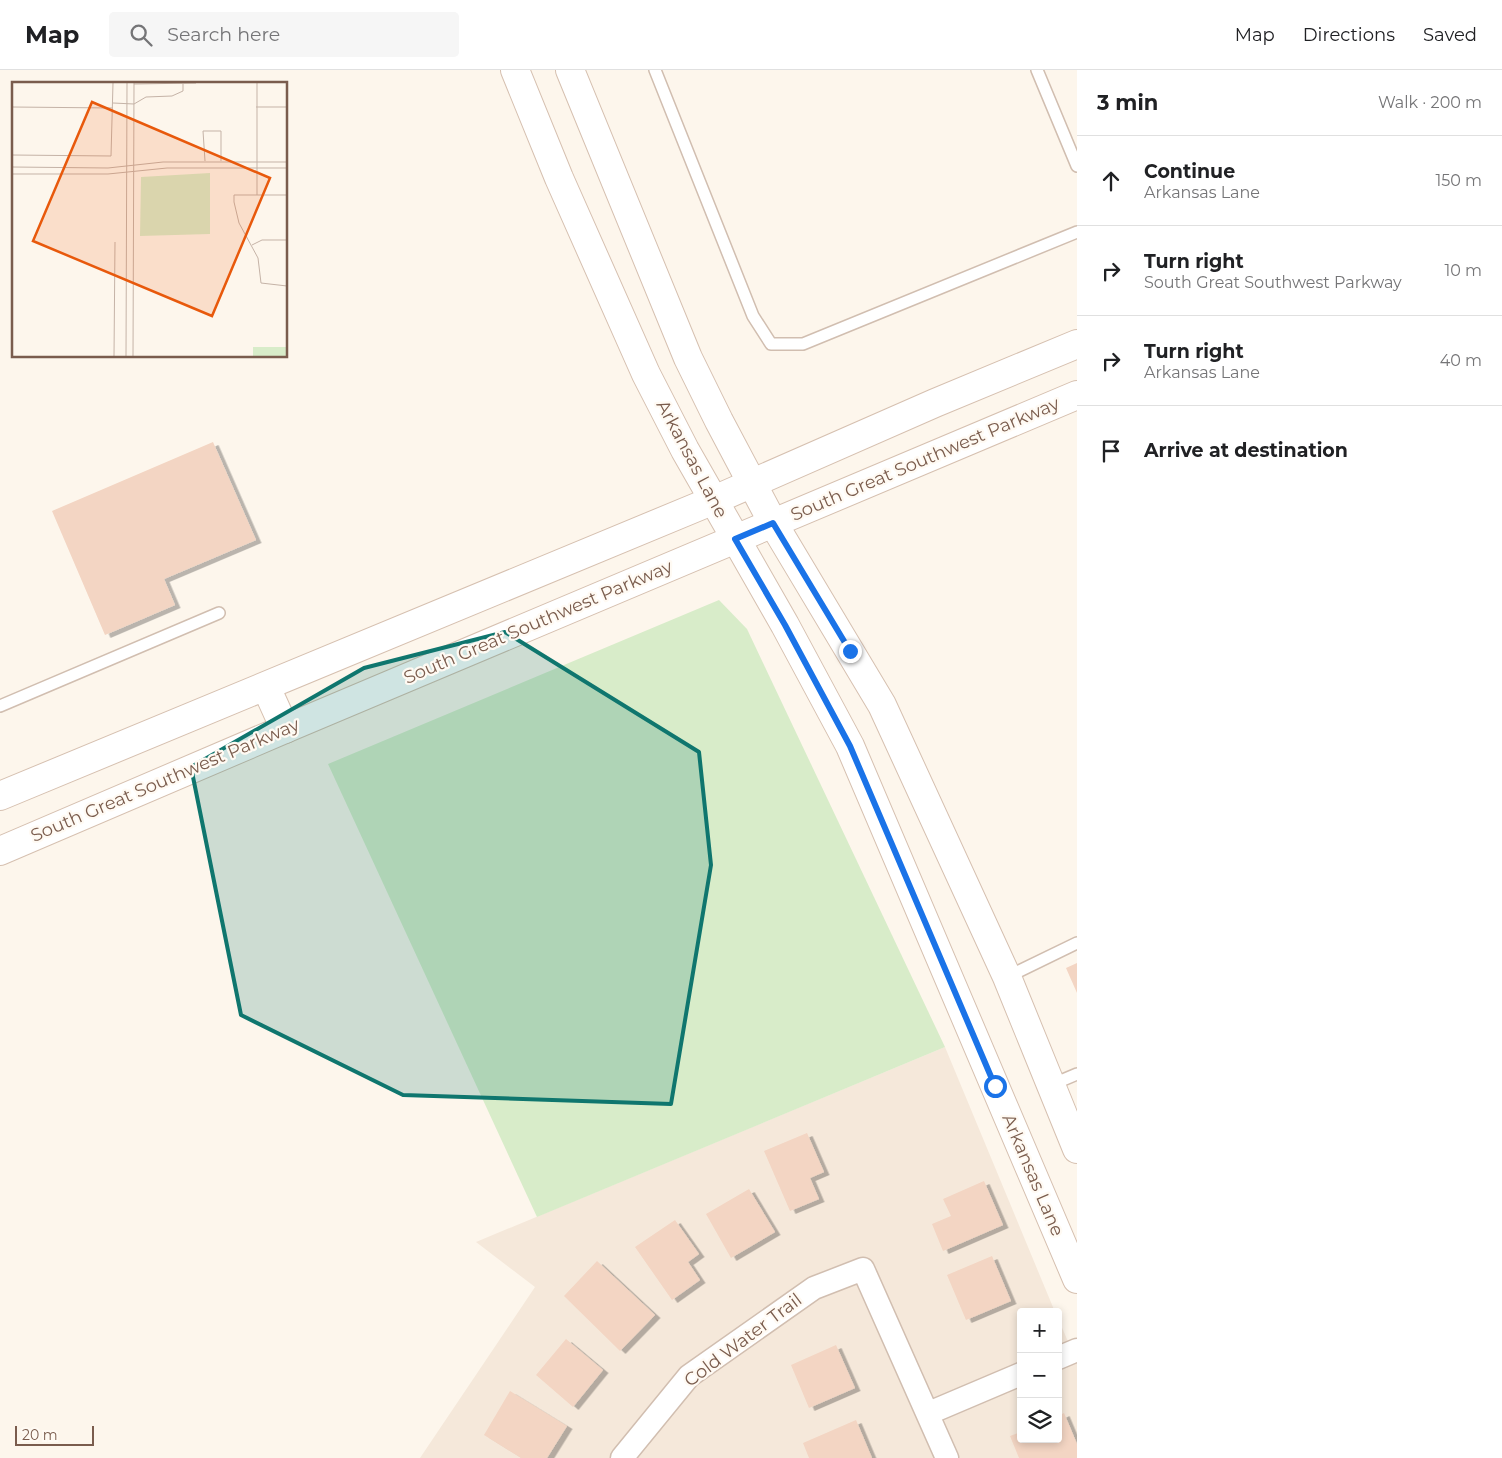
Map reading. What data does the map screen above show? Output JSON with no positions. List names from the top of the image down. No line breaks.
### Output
{"streets":{"main road":["Arkansas Lane","South Great Southwest Parkway"],"street":["Cold Water Trail"]},"crossings":[["Arkansas Lane","South Great Southwest Parkway"]],"scale_bar":"20 m","page":{"header":"Map","search":"Search here","nav":["Map","Directions","Saved"],"heading":["3 min","Walk · 200 m"],"list":[["Continue","Arkansas Lane","150 m"],["Turn right","South Great Southwest Parkway","10 m"],["Turn right","Arkansas Lane","40 m"],"Arrive at destination"],"map_buttons":["+","−"],"scale":"20 m"}}
